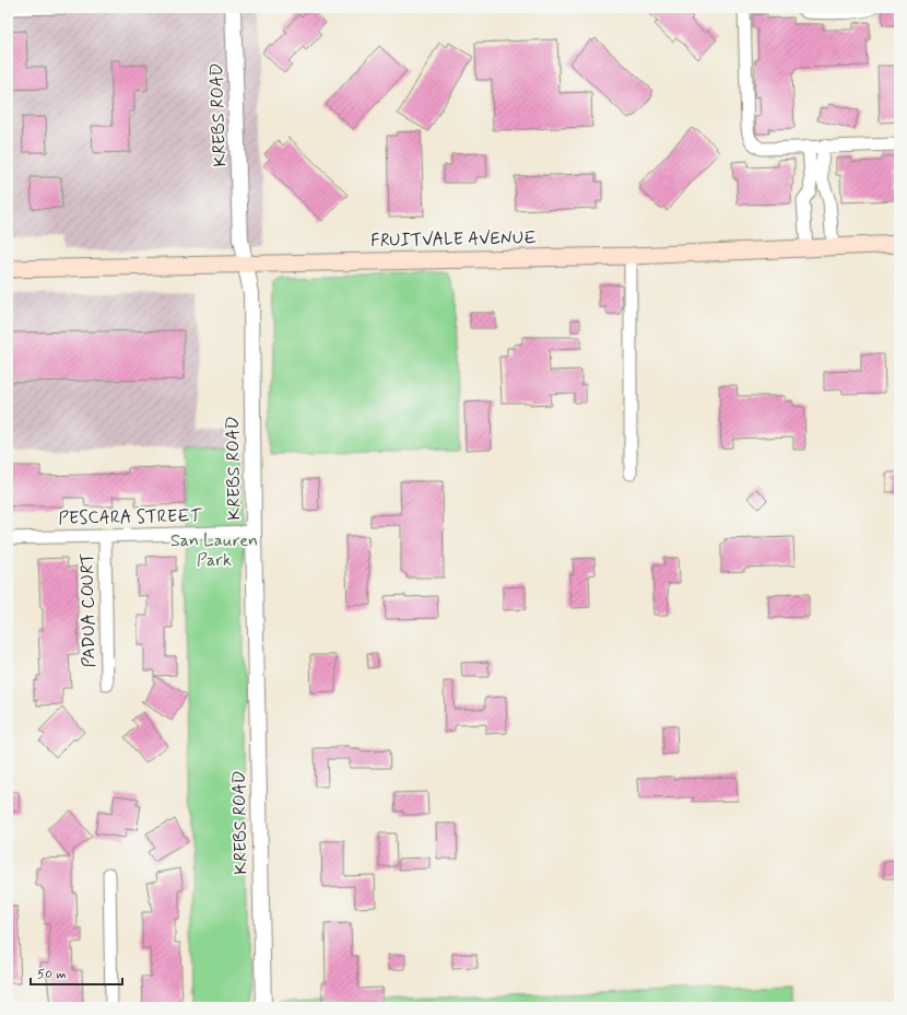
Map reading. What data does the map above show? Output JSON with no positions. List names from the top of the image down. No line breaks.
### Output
{"streets":{"main road":["FRUITVALE AVENUE"],"street":["KREBS ROAD","PESCARA STREET","PADUA COURT"]},"crossings":[["KREBS ROAD","FRUITVALE AVENUE"],["KREBS ROAD","PESCARA STREET"],["PESCARA STREET","PADUA COURT"]],"parks":["San Lauren Park"],"scale_bar":"50 m"}
